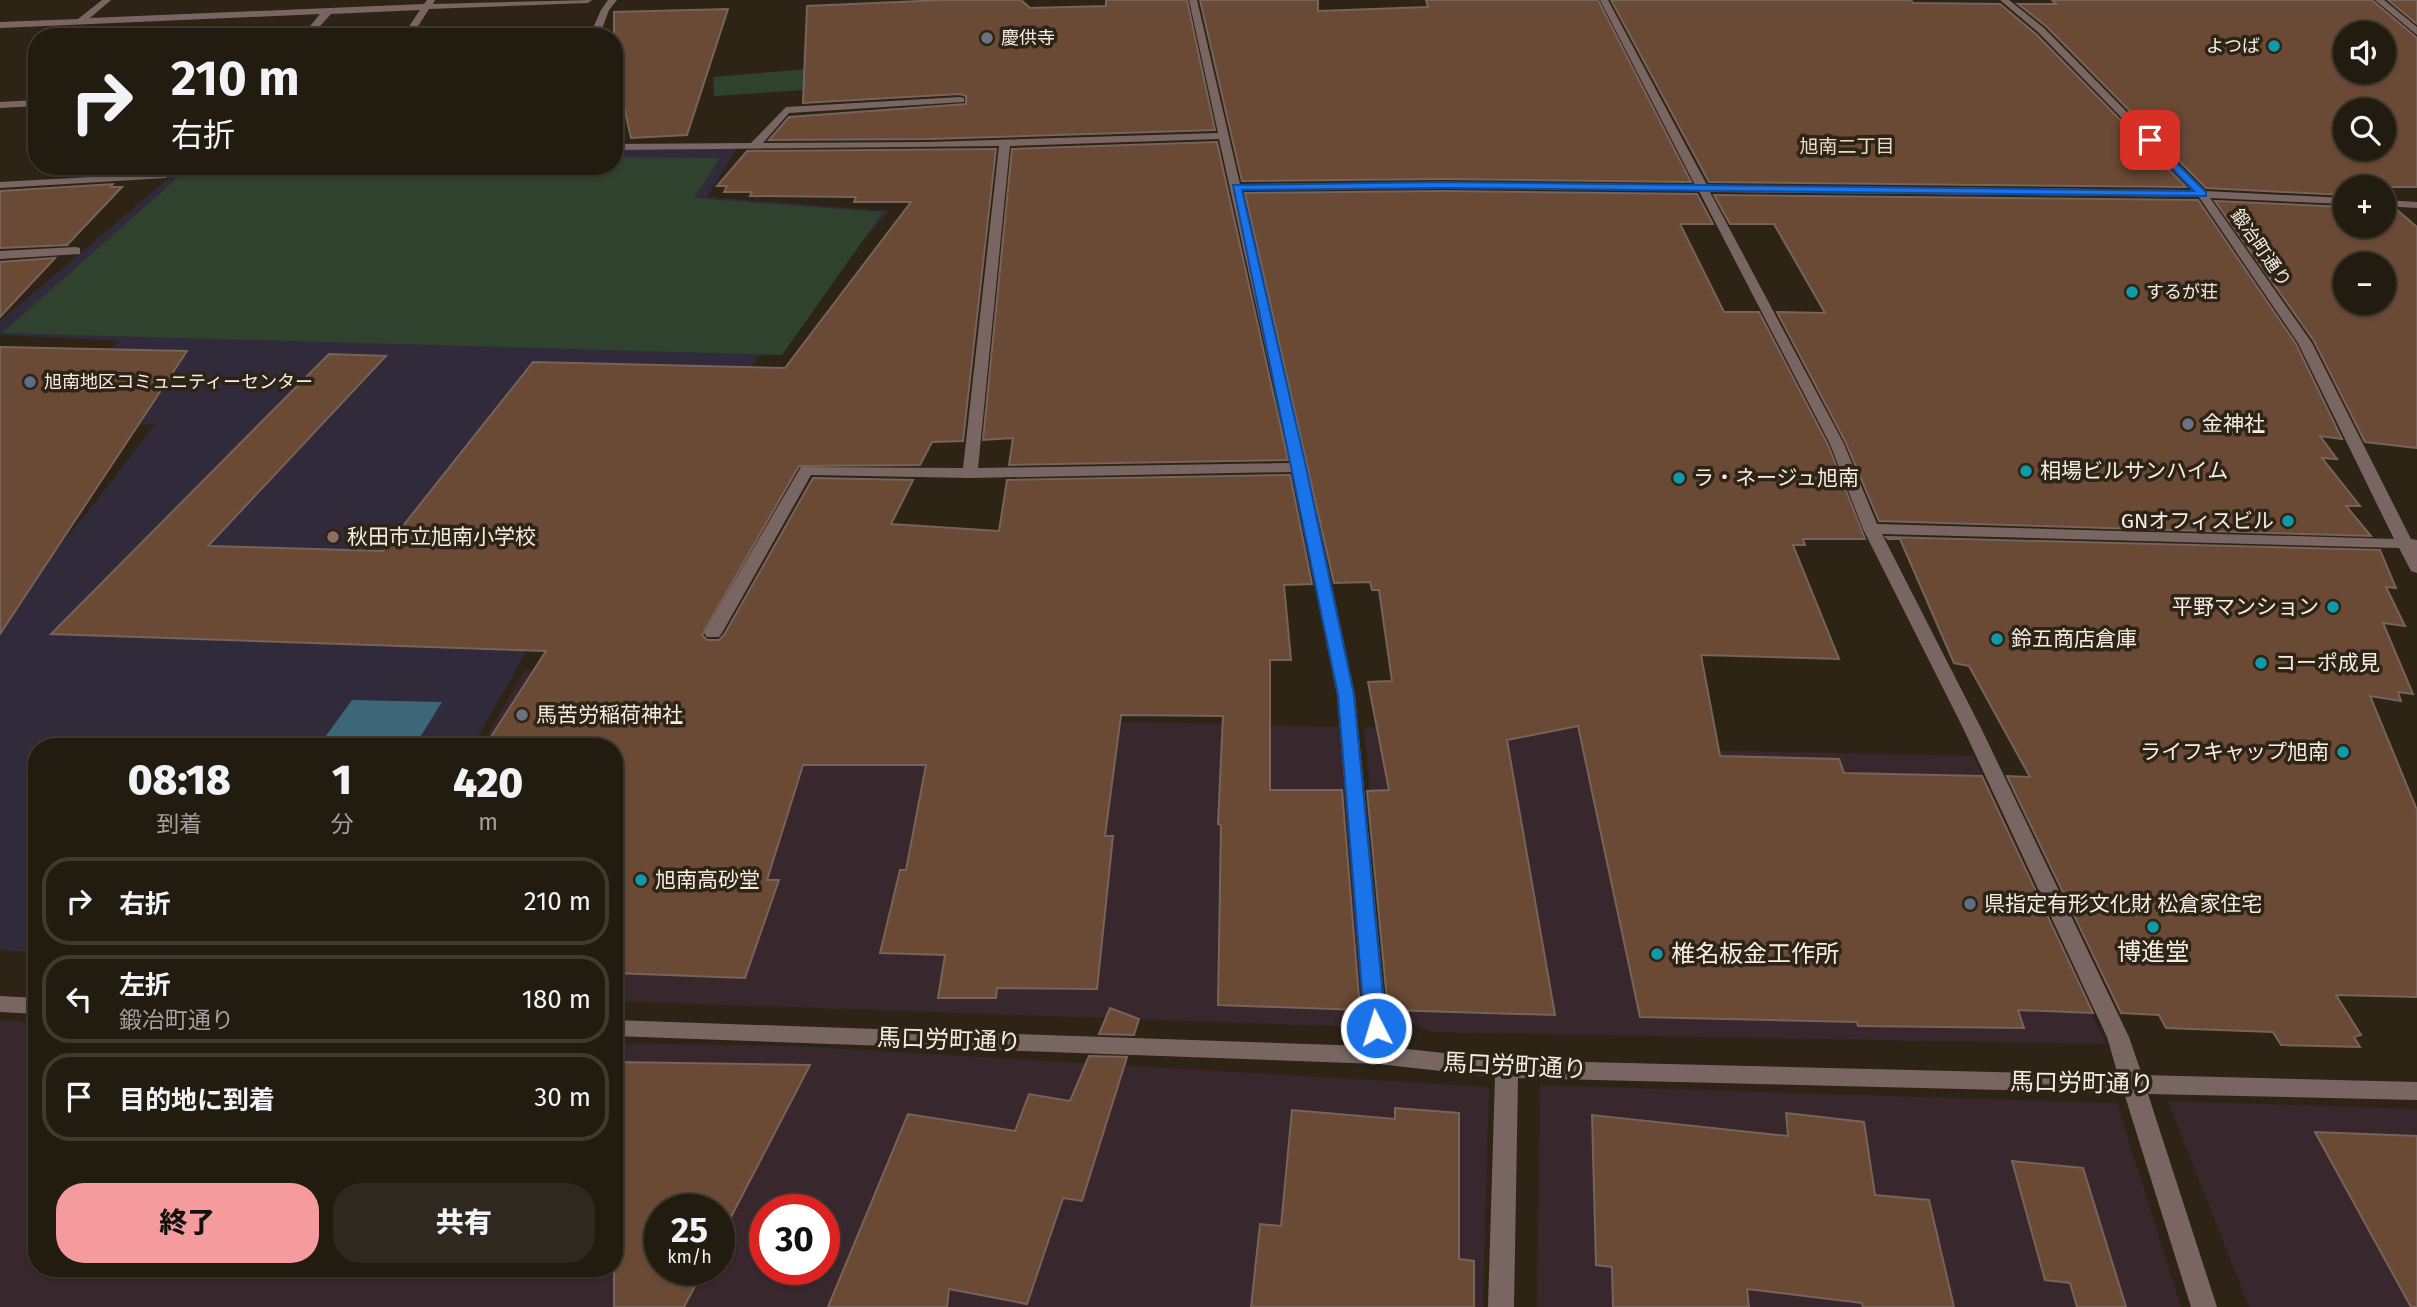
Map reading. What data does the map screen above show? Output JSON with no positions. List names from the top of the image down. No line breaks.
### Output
{"streets":{"street":["鍛冶町通り","馬口労町通り"]},"districts":["旭南二丁目"],"places":["慶供寺","よつば","するが荘","旭南地区コミュニティーセンター","金神社","相場ビルサンハイム","ラ・ネージュ旭南","GNオフィスビル","秋田市立旭南小学校","平野マンション","鈴五商店倉庫","コーポ成見","馬苦労稲荷神社","ライフキャップ旭南","旭南高砂堂","県指定有形文化財 松倉家住宅","博進堂","椎名板金工作所"],"page":{"map_buttons":["+","−"],"turn":["210 m","右折"],"eta":["08:18","到着","1","分","420","m"],"list":[{"name":"右折","value":"210 m"},{"name":"左折","note":"鍛冶町通り","value":"180 m"},{"name":"目的地に到着","value":"30 m"}],"buttons":["終了","共有"],"speed":"25 km/h","limit":"30"}}
